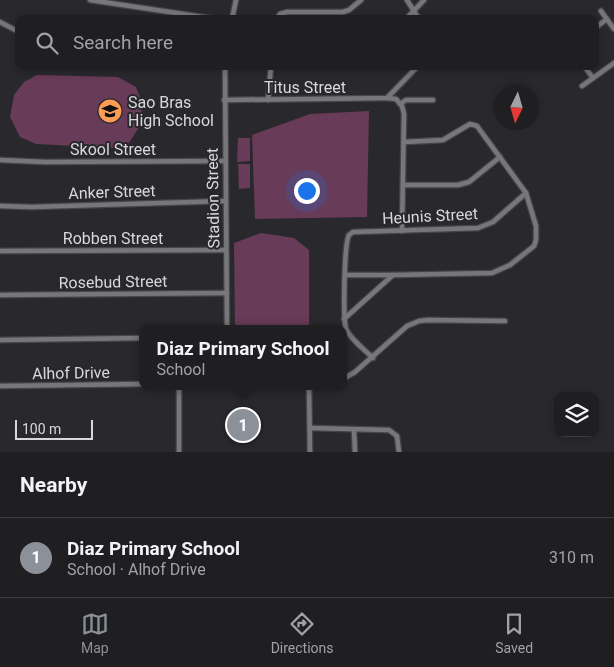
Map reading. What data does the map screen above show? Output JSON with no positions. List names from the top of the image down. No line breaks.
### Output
{"streets":{"street":["Titus Street","Skool Street","Anker Street","Stadion Street","Heunis Street","Robben Street","Rosebud Street","Alhof Drive"]},"crossings":[["Titus Street","Stadion Street"],["Skool Street","Stadion Street"],["Anker Street","Stadion Street"],["Stadion Street","Robben Street"],["Stadion Street","Rosebud Street"]],"places":{"school or university":["Sao Bras High School"]},"scale_bar":"100 m","north":"bottom","page":{"search":"Search here","popup":["Diaz Primary School","School"],"pins":"1","scale":"100 m","heading":"Nearby","list":[{"mark":"1","name":"Diaz Primary School","note":"School · Alhof Drive","value":"310 m"}],"nav":["Map","Directions","Saved"]}}
